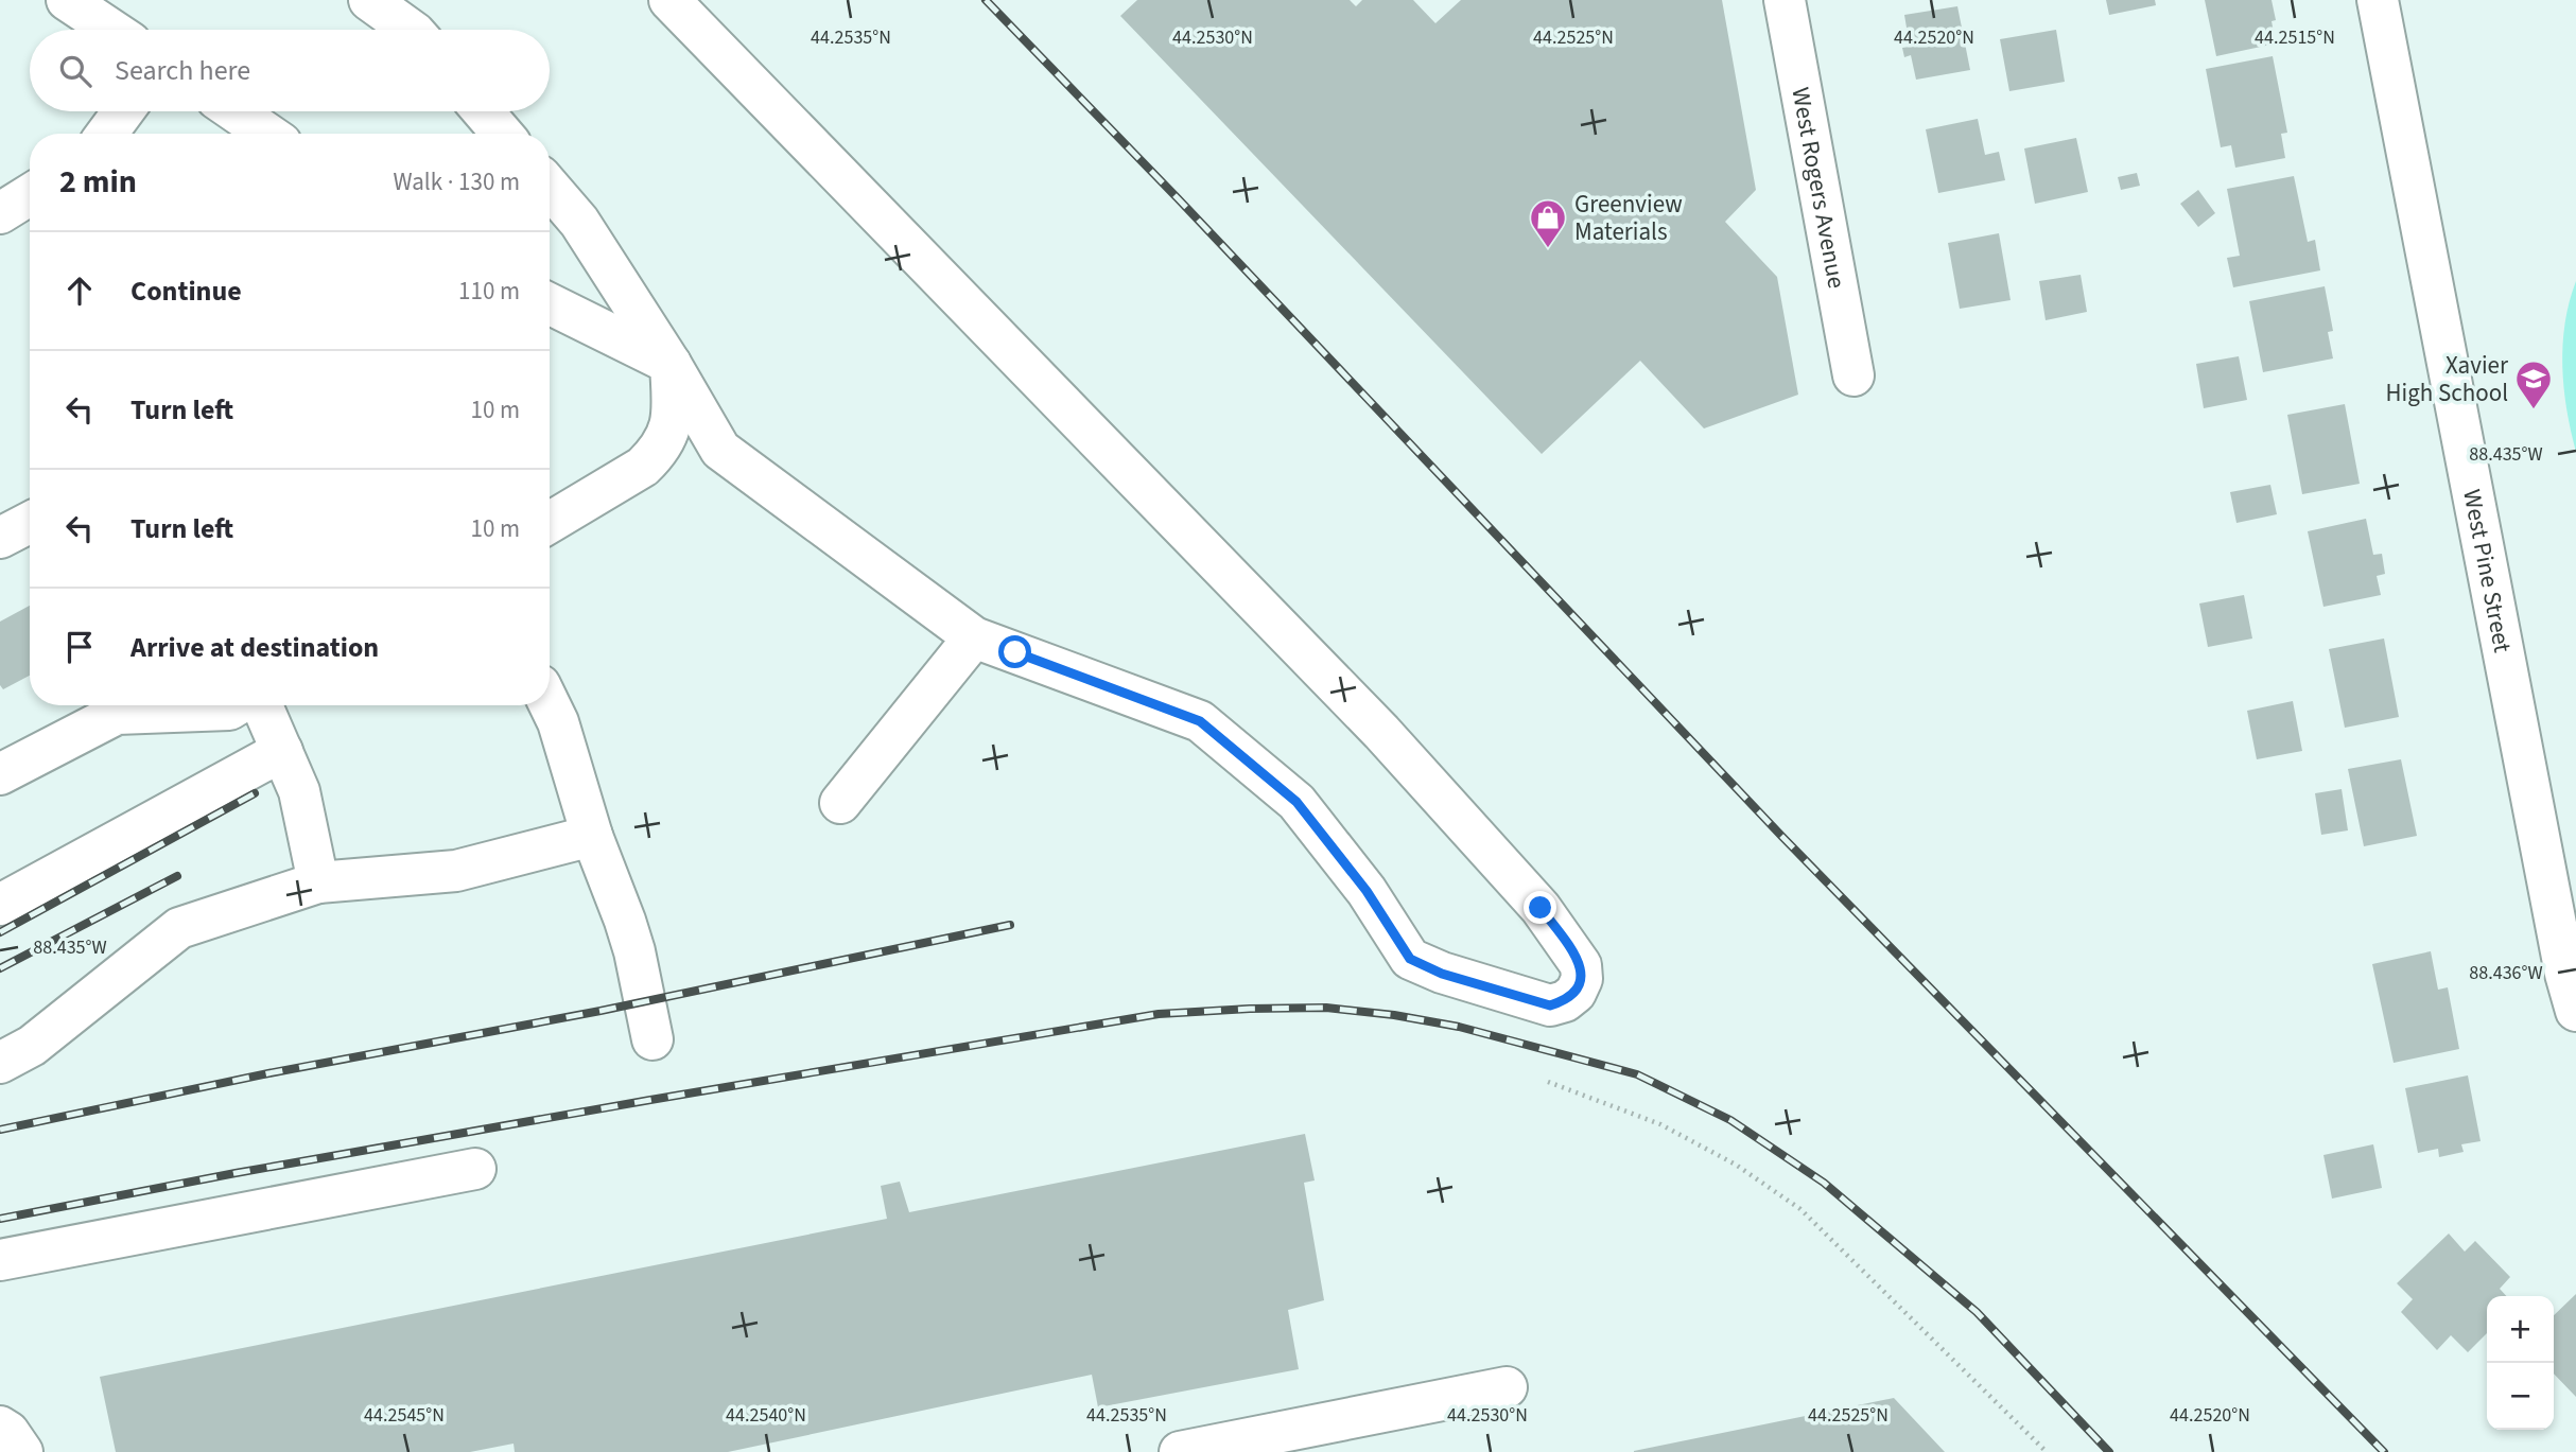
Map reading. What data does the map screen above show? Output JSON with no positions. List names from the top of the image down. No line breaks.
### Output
{"streets":{"street":["West Rogers Avenue","West Pine Street"]},"places":{"shop":["Greenview Materials"],"school or university":["Xavier High School"]},"page":{"search":"Search here","heading":["2 min","Walk · 130 m"],"list":[["Continue","110 m"],["Turn left","10 m"],["Turn left","10 m"],"Arrive at destination"],"map_buttons":["+","−"]},"coordinates":["44.2535°N","44.2530°N","44.2525°N","44.2520°N","44.2515°N","88.435°W","88.436°W","44.2545°N","44.2540°N"]}
